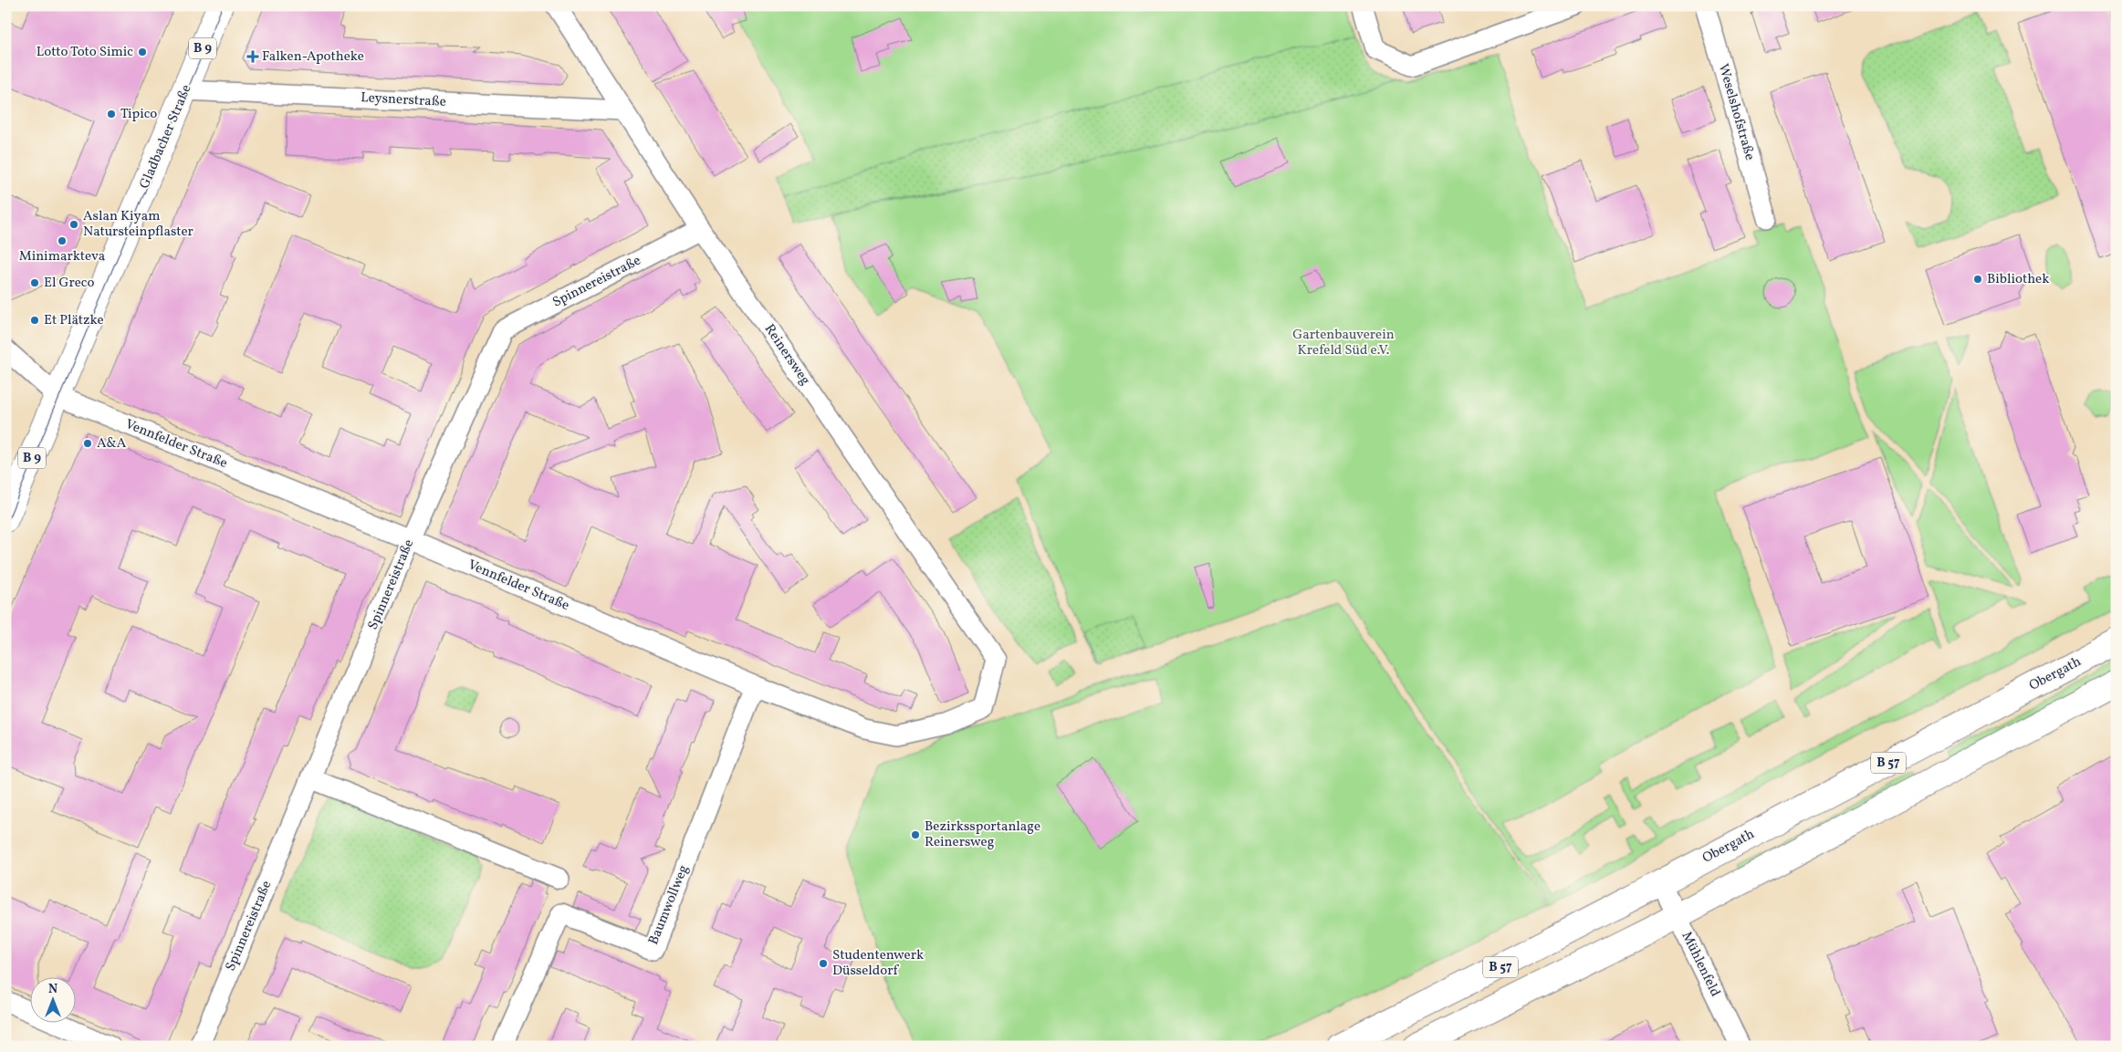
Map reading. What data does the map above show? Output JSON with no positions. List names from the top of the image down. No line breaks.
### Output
{"streets":{"main road":["B 9","Gladbacher Straße","Obergath","B 57"],"street":["Leysnerstraße","Weselshofstraße","Spinnereistraße","Reinersweg","Vennfelder Straße","Baumwollweg","Mühlenfeld"]},"crossings":[["Leysnerstraße","Gladbacher Straße"],["Leysnerstraße","Reinersweg"],["Gladbacher Straße","Vennfelder Straße"],["Spinnereistraße","Reinersweg"],["Spinnereistraße","Vennfelder Straße"],["Reinersweg","Vennfelder Straße"],["Vennfelder Straße","Baumwollweg"],["Obergath","Mühlenfeld"],["B 57","Mühlenfeld"]],"parks":["Gartenbauverein Krefeld Süd e.V."],"places":{"other":["Lotto Toto Simic","Tipico","Aslan Kiyam Natursteinpflaster","Minimarkteva","Bibliothek","El Greco","Et Plätzke","A&A","Bezirkssportanlage Reinersweg","Studentenwerk Düsseldorf"],"health":["Falken-Apotheke"]},"north":"top"}
